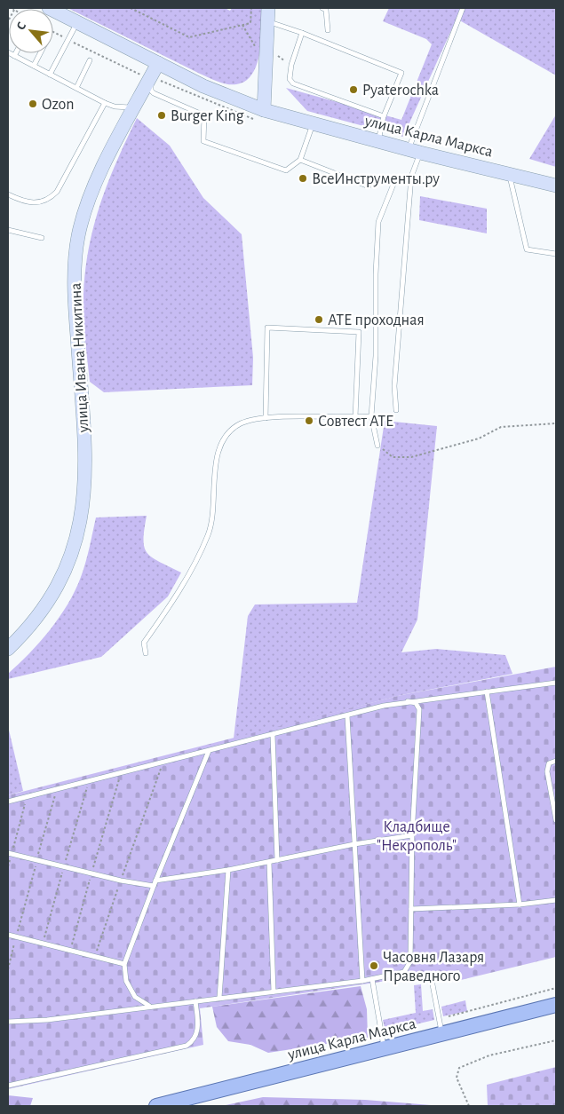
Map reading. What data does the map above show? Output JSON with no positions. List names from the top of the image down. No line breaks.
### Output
{"streets":{"main road":["улица Карла Маркса","улица Ивана Никитина"]},"crossings":[["улица Карла Маркса","улица Ивана Никитина"]],"parks":["Кладбище \"Некрополь\""],"places":["Pyaterochka","Ozon","Burger King","ВсеИнструменты.ру","АТЕ проходная","Совтест АТЕ","Часовня Лазаря Праведного"],"north":"top left"}
